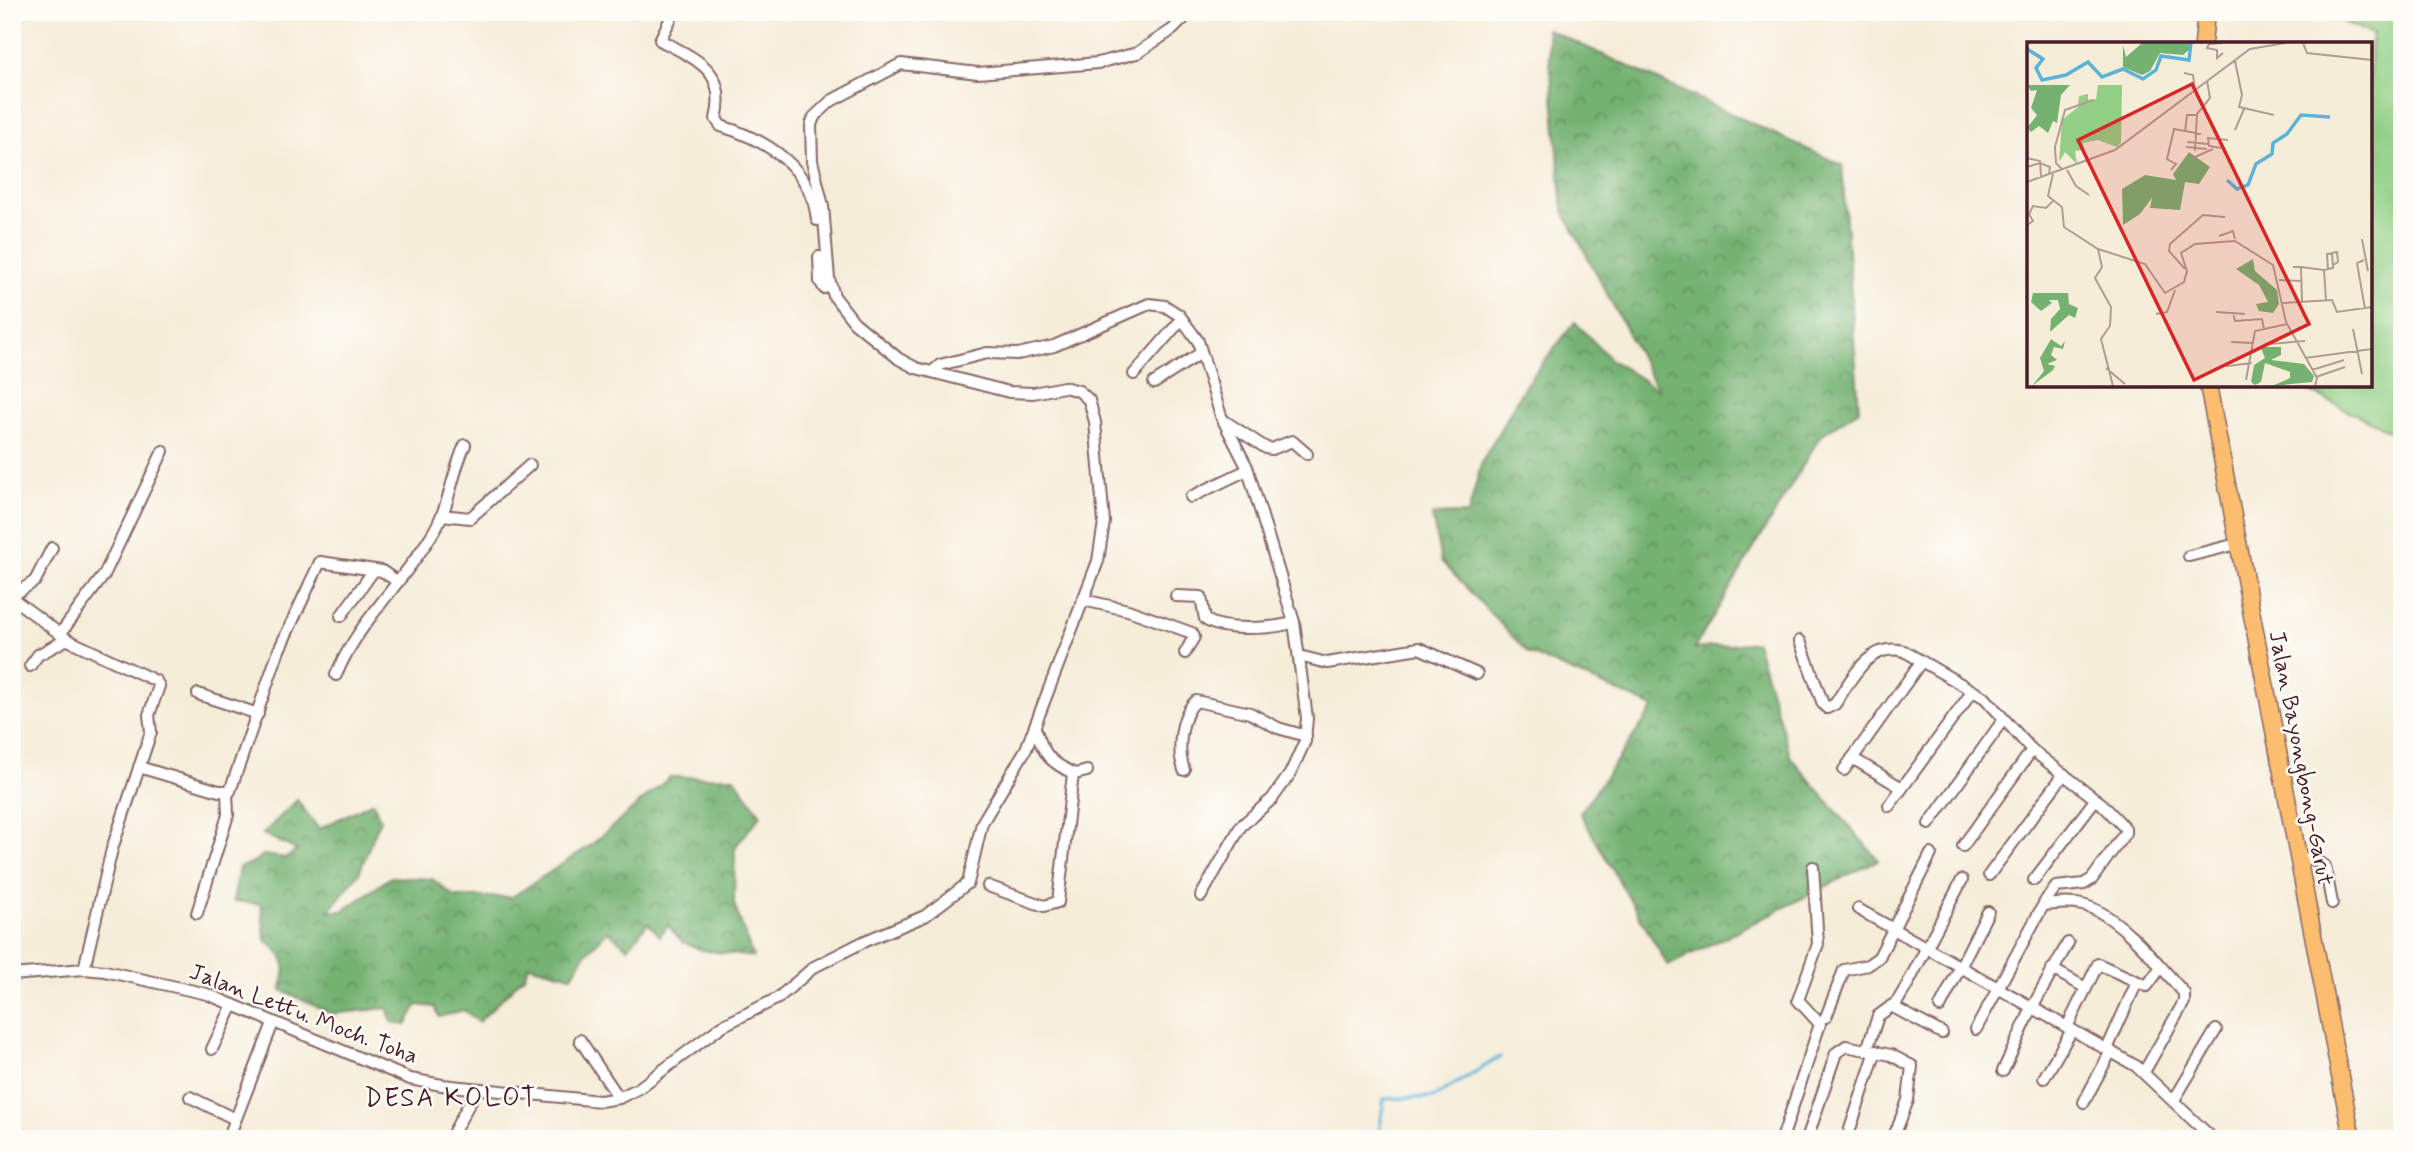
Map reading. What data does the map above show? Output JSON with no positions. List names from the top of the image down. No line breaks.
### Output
{"streets":{"main road":["Jalan Bayongbong-Garut"],"street":["Jalan Lettu. Moch. Toha"]},"districts":["DESA KOLOT"]}
